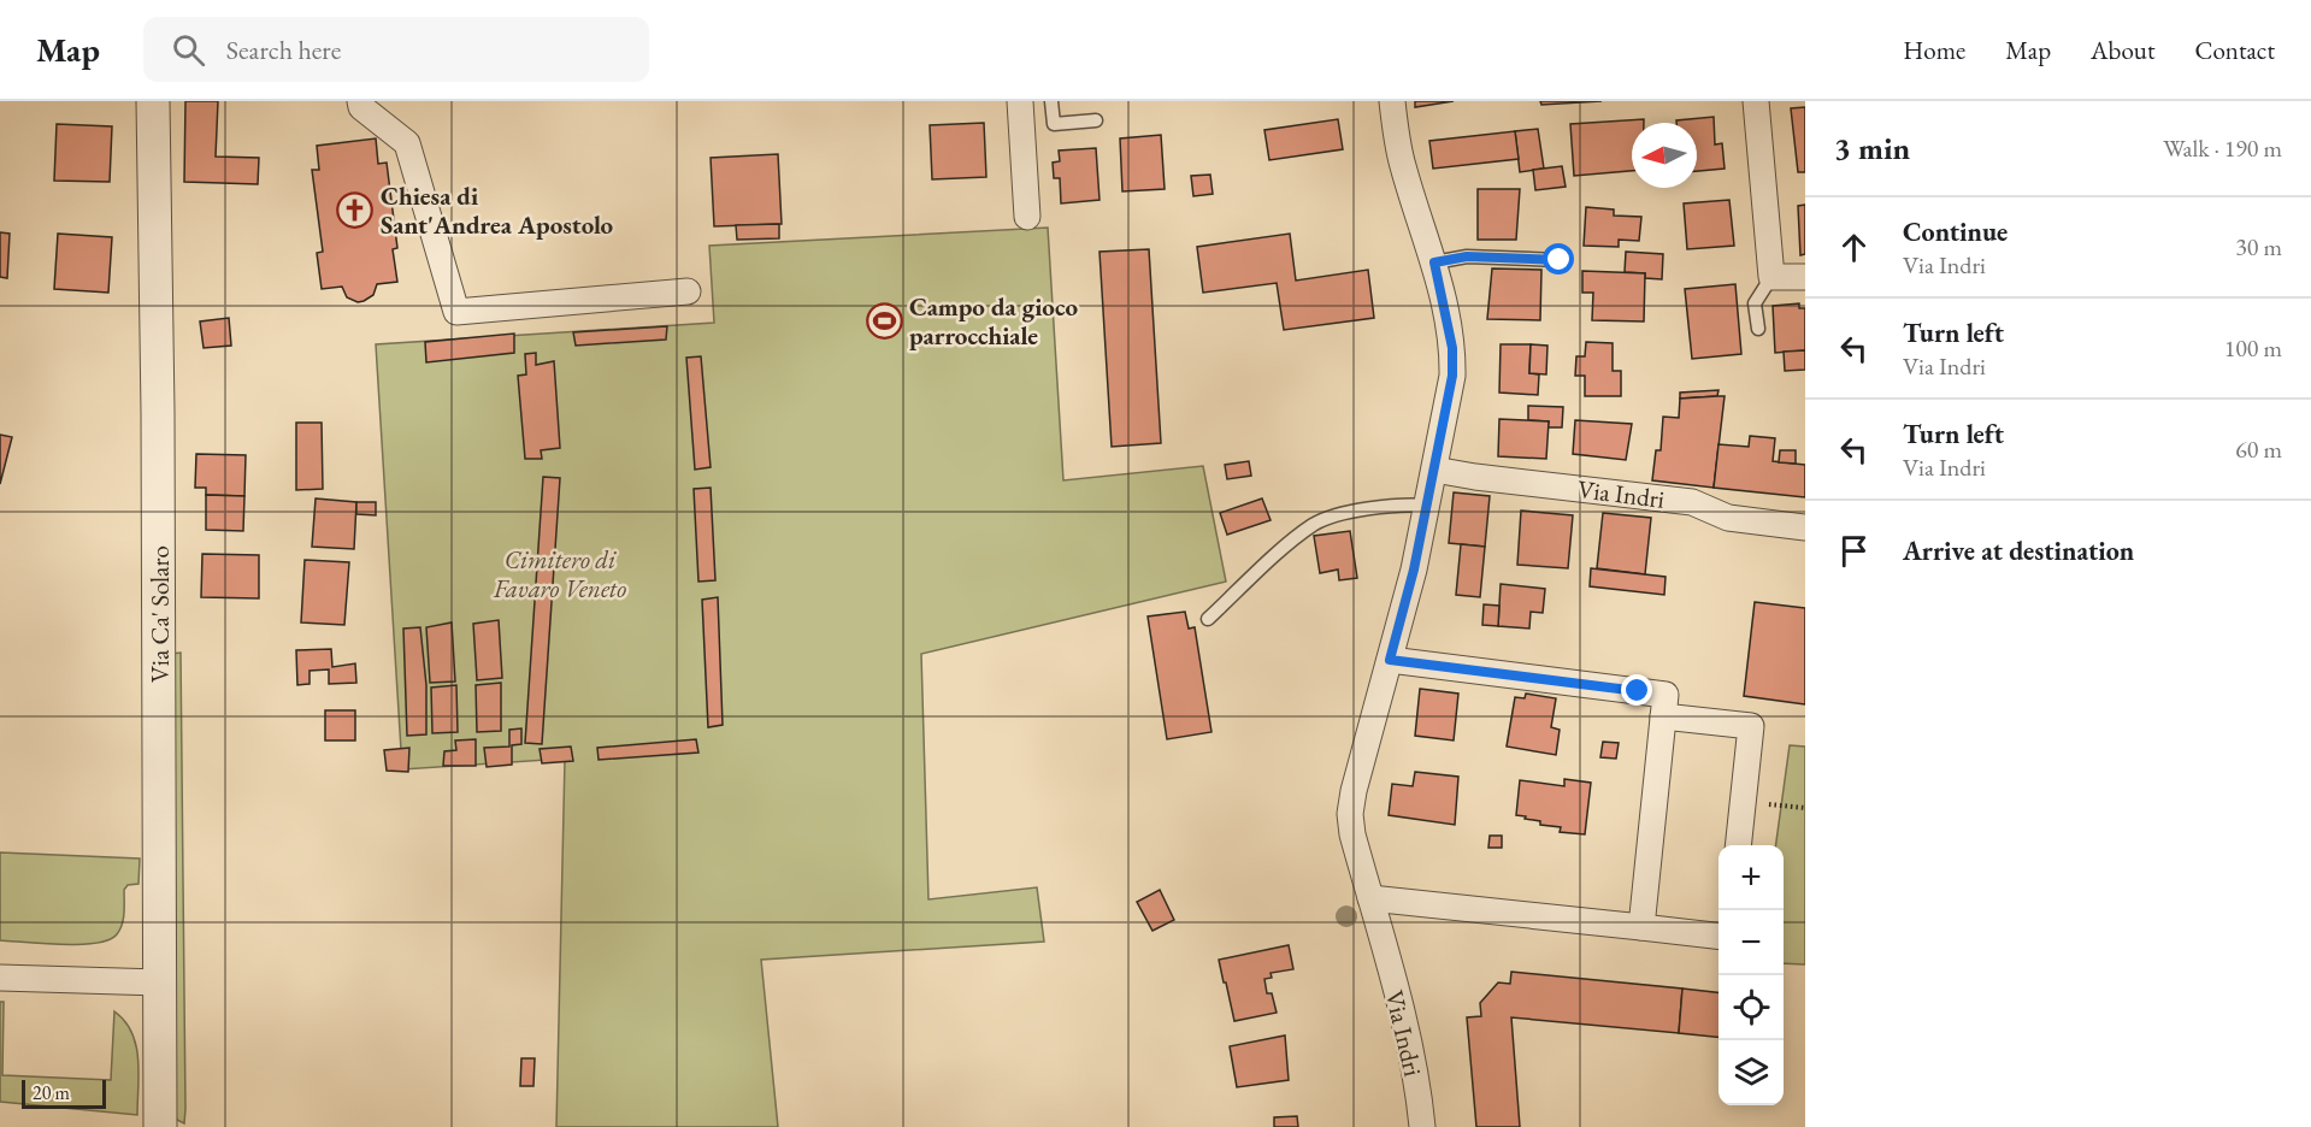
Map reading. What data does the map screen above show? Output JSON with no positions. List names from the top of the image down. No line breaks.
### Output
{"streets":{"street":["Via Indri","Via Ca' Solaro"]},"parks":["Cimitero di Favaro Veneto"],"places":{"church":["Chiesa di Sant'Andrea Apostolo"],"sports":["Campo da gioco parrocchiale"]},"scale_bar":"20 m","north":"left","page":{"header":"Map","search":"Search here","nav":["Home","Map","About","Contact"],"heading":["3 min","Walk · 190 m"],"list":[["Continue","Via Indri","30 m"],["Turn left","Via Indri","100 m"],["Turn left","Via Indri","60 m"],"Arrive at destination"],"map_buttons":["+","−"],"scale":"20 m"}}
